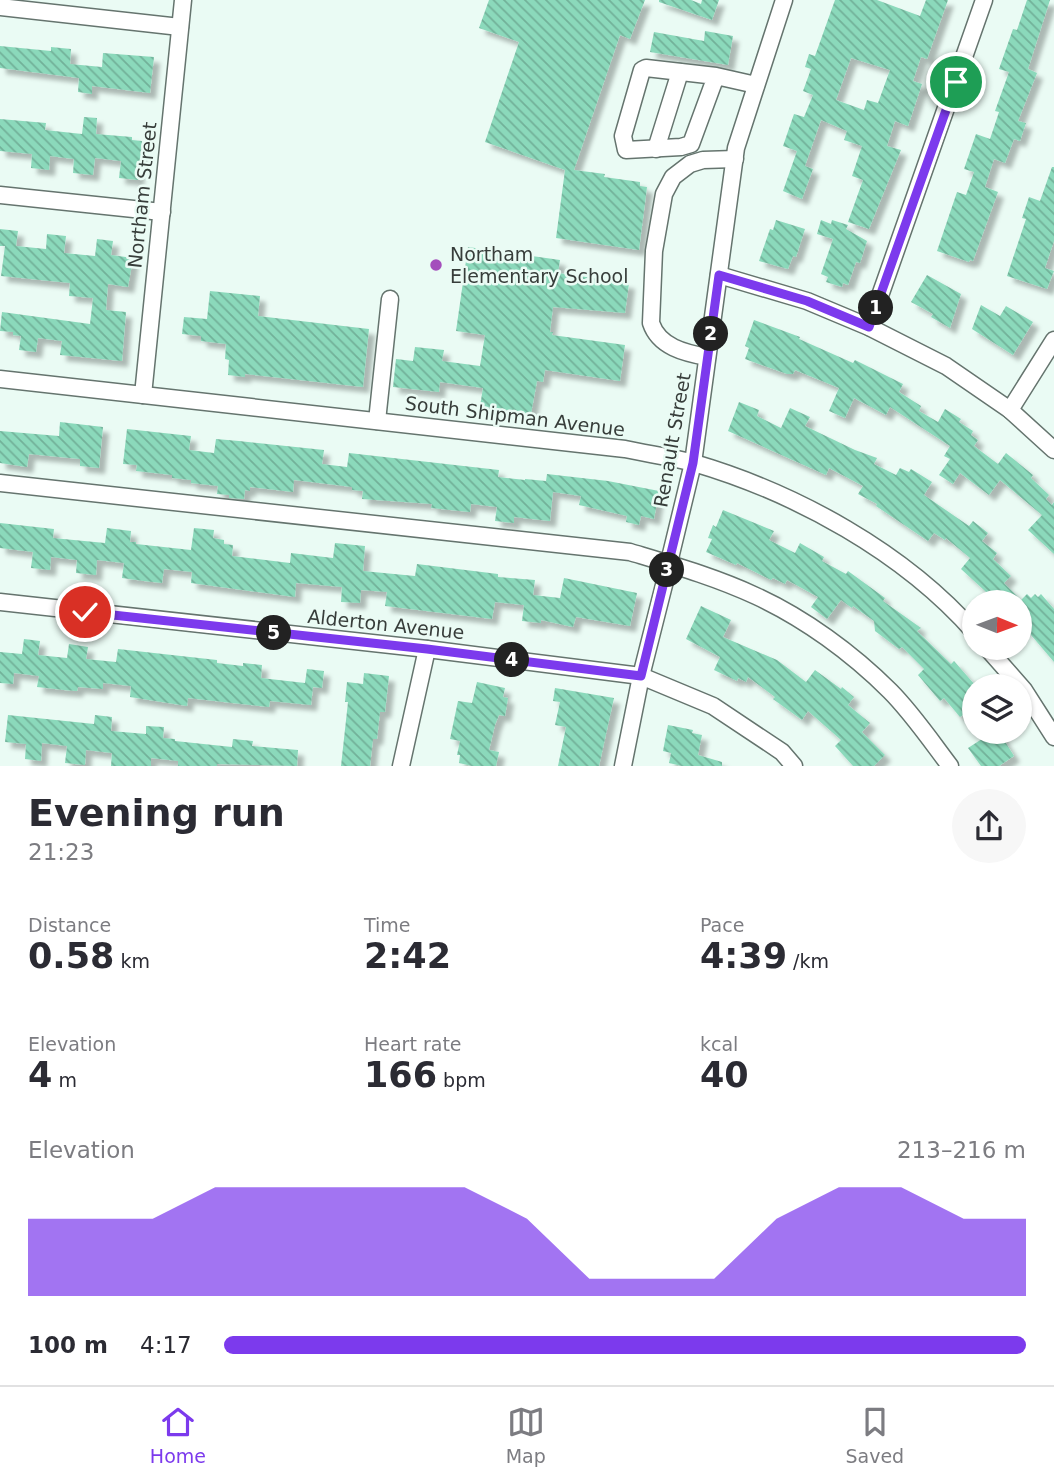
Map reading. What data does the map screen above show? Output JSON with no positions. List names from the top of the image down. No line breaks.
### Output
{"streets":{"street":["Northam Street","South Shipman Avenue","Renault Street","Alderton Avenue"]},"crossings":[["Northam Street","South Shipman Avenue"],["South Shipman Avenue","Renault Street"],["Renault Street","Alderton Avenue"]],"places":["Northam Elementary School"],"north":"right","page":{"pins":["1","2","3","5","4"],"heading":["Evening run","21:23"],"stats":[["Distance","0.58 km"],["Time","2:42"],["Pace","4:39 /km"],["Elevation","4 m"],["Heart rate","166 bpm"],["kcal","40"]],"chart":["Elevation","213–216 m"],"list":[{"name":"100 m","note":"4:17"}],"tabs":["Home","Map","Saved"]}}
